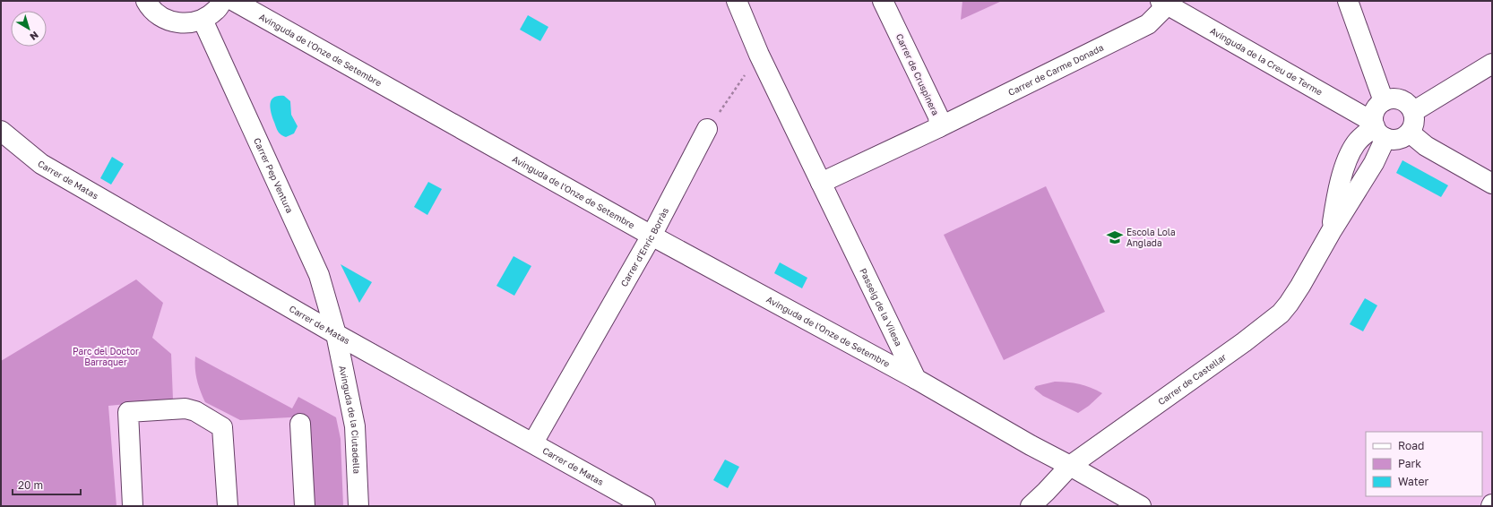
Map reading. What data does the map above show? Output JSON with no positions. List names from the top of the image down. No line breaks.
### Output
{"streets":{"street":["Avinguda de l'Onze de Setembre","Avinguda de la Creu de Terme","Carrer de Carme Donada","Carrer de Cruspinera","Carrer Pep Ventura","Carrer de Matas","Carrer d'Enric Borràs","Passeig de la Vilesa","Carrer de Castellar","Avinguda de la Ciutadella"]},"crossings":[["Avinguda de l'Onze de Setembre","Carrer d'Enric Borràs"],["Avinguda de l'Onze de Setembre","Passeig de la Vilesa"],["Avinguda de la Creu de Terme","Carrer de Carme Donada"],["Avinguda de la Creu de Terme","Carrer de Castellar"],["Carrer de Carme Donada","Carrer de Cruspinera"],["Carrer de Cruspinera","Passeig de la Vilesa"],["Carrer Pep Ventura","Carrer de Matas"],["Carrer Pep Ventura","Avinguda de la Ciutadella"],["Carrer de Matas","Carrer d'Enric Borràs"],["Carrer de Matas","Avinguda de la Ciutadella"]],"parks":["Parc del Doctor Barraquer"],"places":{"school or university":["Escola Lola Anglada"]},"legend":["Road","Park","Water"],"scale_bar":"20 m","north":"bottom right"}
